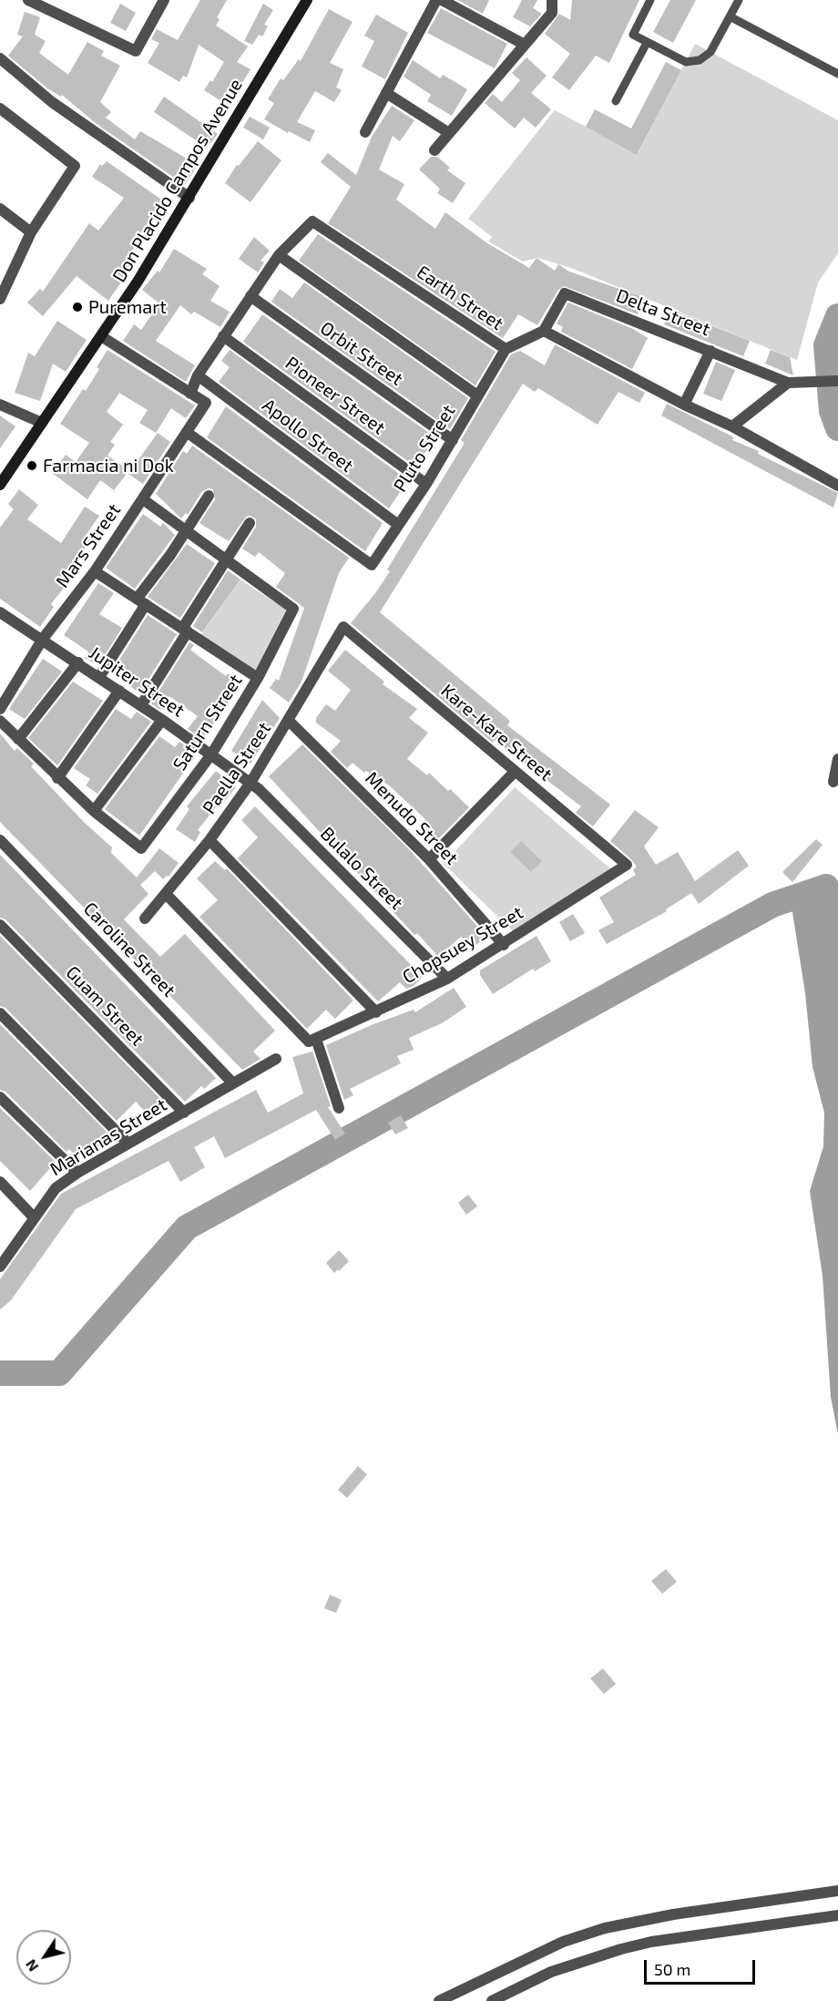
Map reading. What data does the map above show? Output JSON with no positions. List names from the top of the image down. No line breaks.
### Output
{"streets":{"main road":["Don Placido Campos Avenue"],"street":["Earth Street","Delta Street","Orbit Street","Pioneer Street","Apollo Street","Pluto Street","Mars Street","Jupiter Street","Saturn Street","Kare-Kare Street","Paella Street","Menudo Street","Bulalo Street","Chopsuey Street","Caroline Street","Guam Street","Marianas Street"]},"crossings":[["Earth Street","Delta Street"],["Earth Street","Orbit Street"],["Earth Street","Pioneer Street"],["Earth Street","Apollo Street"],["Earth Street","Pluto Street"],["Earth Street","Mars Street"],["Orbit Street","Pluto Street"],["Pioneer Street","Pluto Street"],["Apollo Street","Pluto Street"],["Pluto Street","Mars Street"],["Mars Street","Jupiter Street"],["Jupiter Street","Saturn Street"],["Jupiter Street","Paella Street"],["Jupiter Street","Bulalo Street"],["Kare-Kare Street","Paella Street"],["Kare-Kare Street","Chopsuey Street"],["Paella Street","Menudo Street"],["Paella Street","Bulalo Street"],["Menudo Street","Chopsuey Street"],["Bulalo Street","Chopsuey Street"],["Caroline Street","Marianas Street"],["Guam Street","Marianas Street"]],"places":["Puremart","Farmacia ni Dok"],"scale_bar":"50 m","north":"bottom left"}
